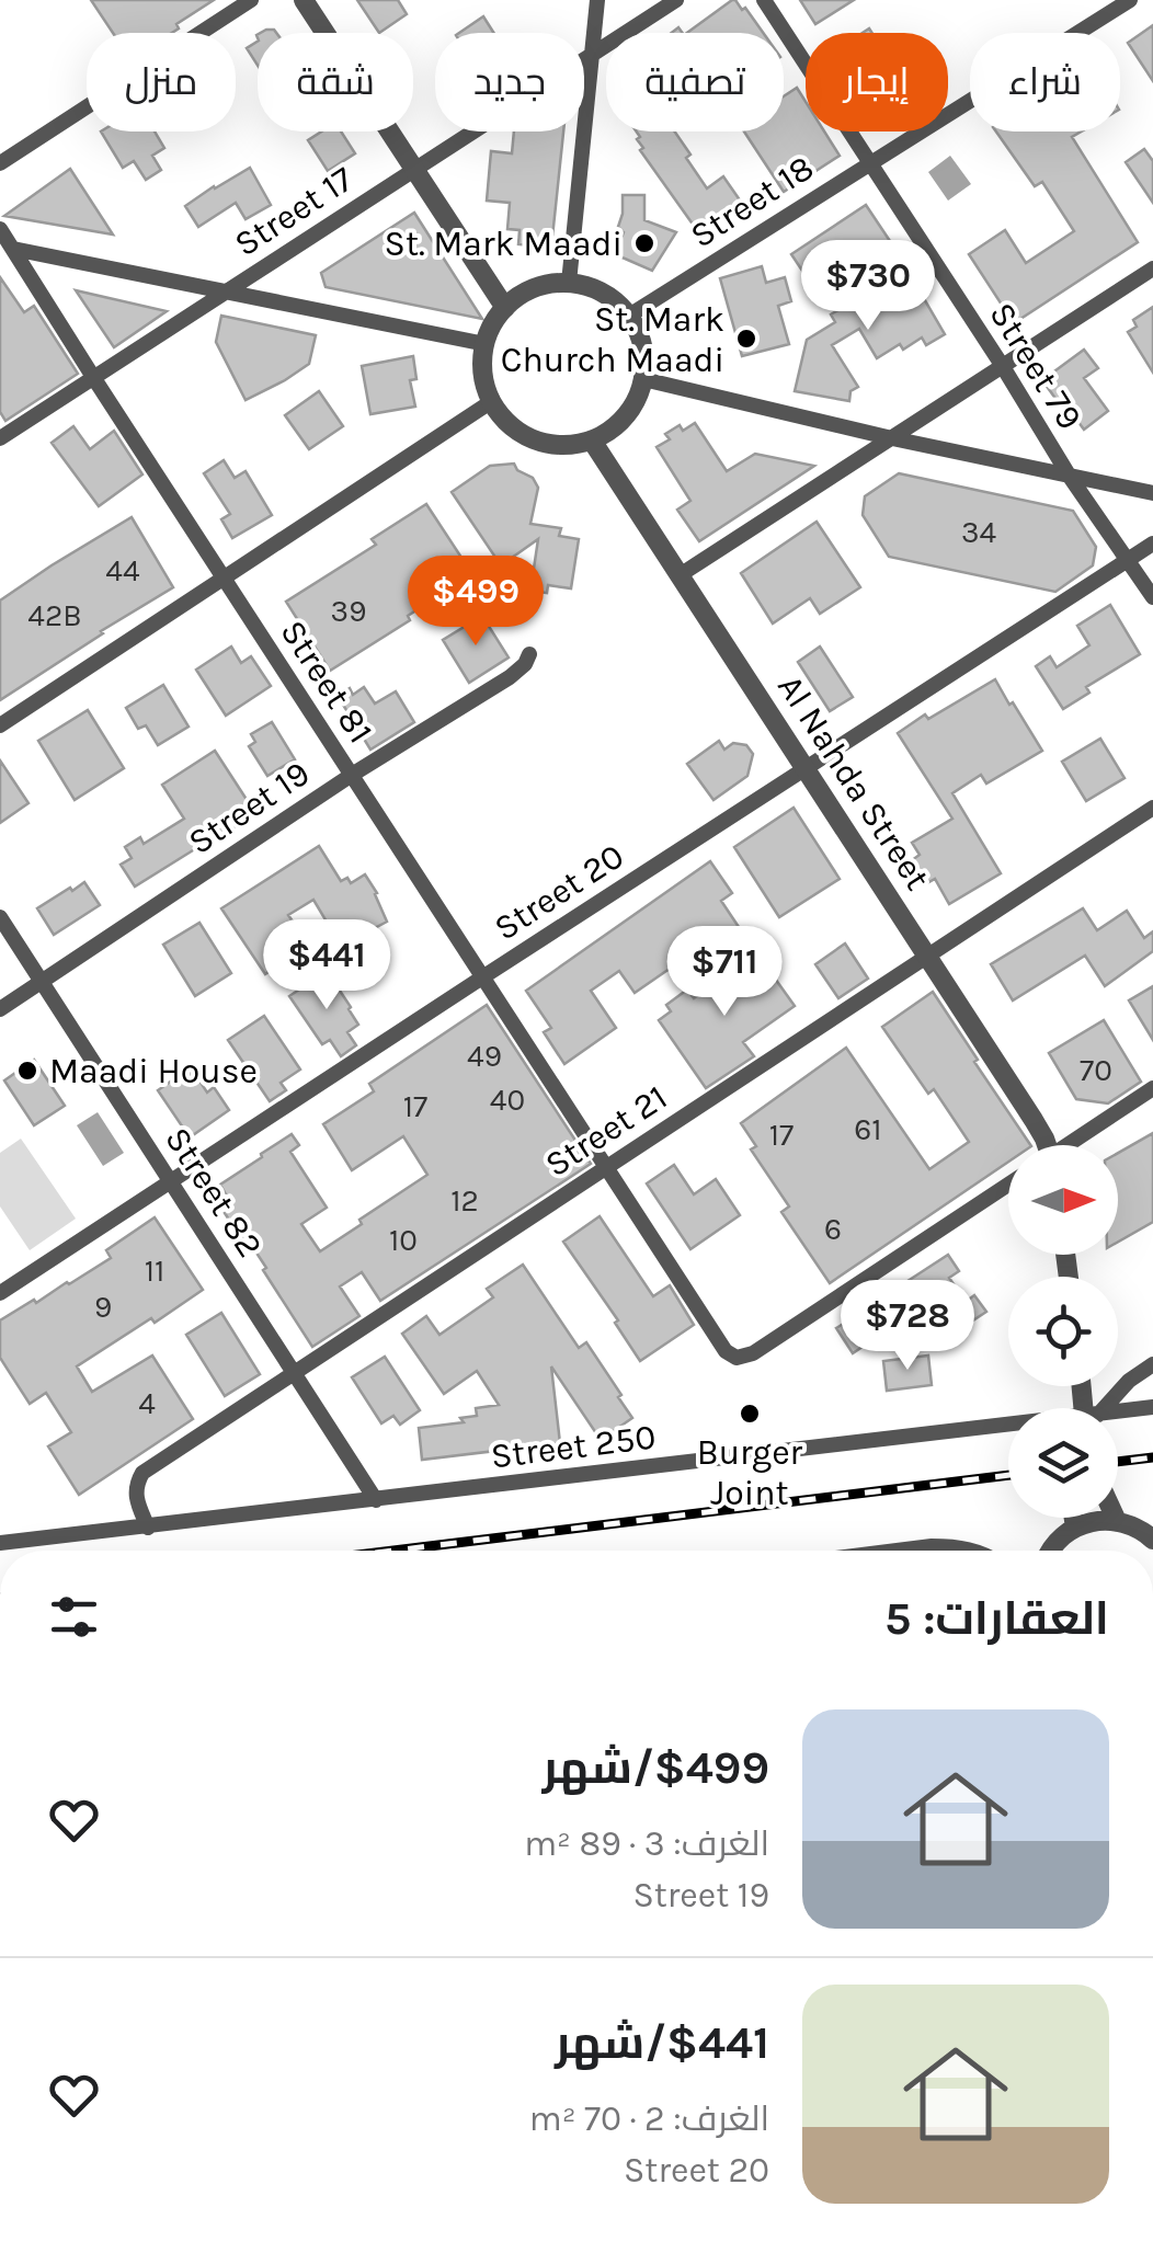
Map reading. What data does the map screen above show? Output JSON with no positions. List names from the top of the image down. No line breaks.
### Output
{"streets":{"street":["Street 18","Street 17","Street 79","Street 81","Al Nahda Street","Street 19","Street 20","Street 21","Street 82","Street 250"]},"crossings":[["Street 18","Street 79"],["Street 18","Al Nahda Street"],["Street 17","Street 81"],["Street 79","Street 20"],["Street 81","Street 19"],["Street 81","Street 20"],["Street 81","Street 21"],["Al Nahda Street","Street 20"],["Al Nahda Street","Street 21"],["Street 19","Street 82"],["Street 20","Street 82"],["Street 21","Street 82"],["Street 21","Street 250"],["Street 82","Street 250"]],"places":["St. Mark Maadi","St. Mark Church Maadi","Maadi House","Burger Joint"],"house_numbers":["34","44","39","42B","49","70","40","17","61","17","12","6","10","11","9","4"],"north":"right","page":{"chip":["شراء","إيجار","تصفية","جديد","شقة","منزل"],"price":["$730","$499","$441","$711","$728"],"heading":"العقارات: 5","list":[{"name":"$499/شهر","note":"الغرف: 3 · 89 m² · Street 19"},{"name":"$441/شهر","note":"الغرف: 2 · 70 m² · Street 20"}]}}
